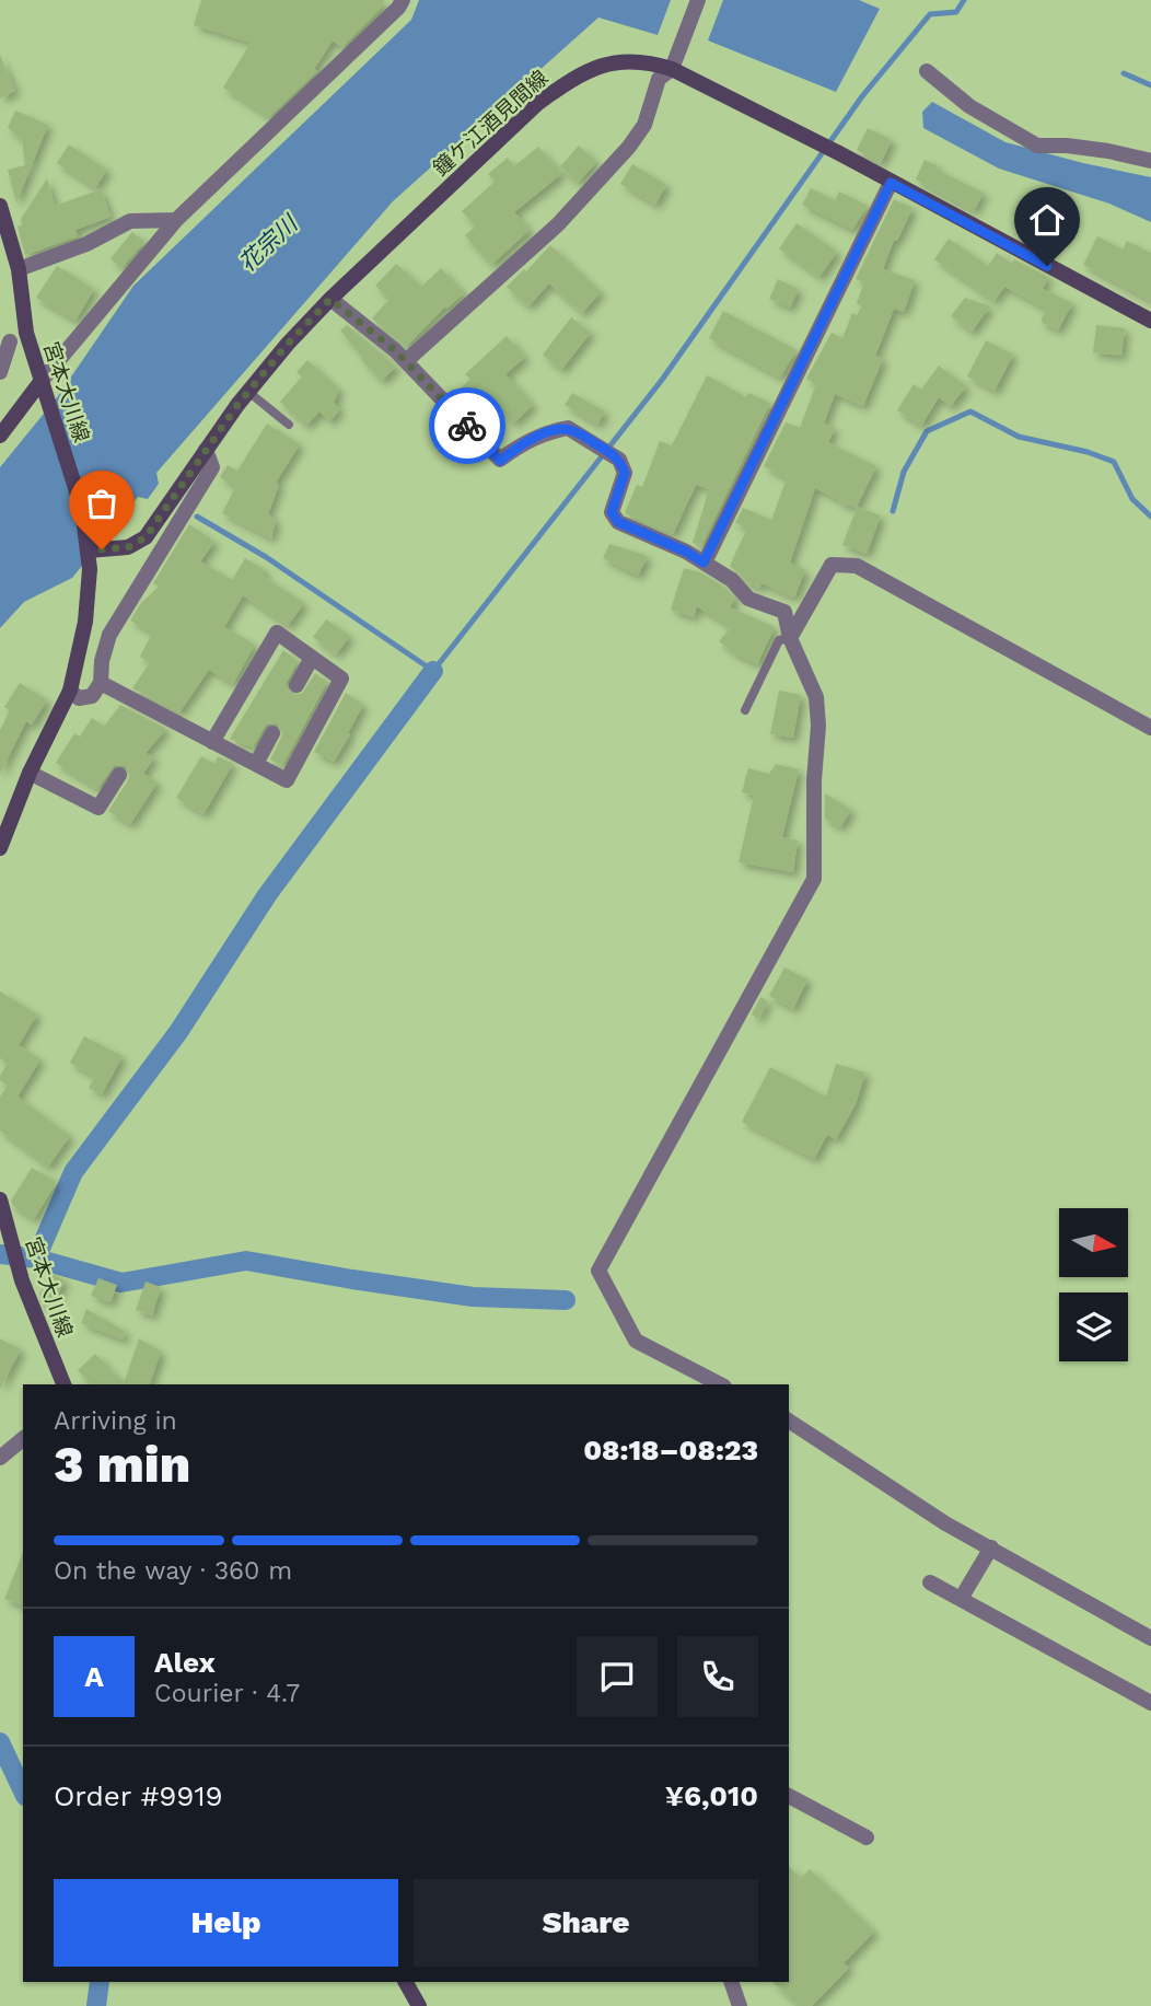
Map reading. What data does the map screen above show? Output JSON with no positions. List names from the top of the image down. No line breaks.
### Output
{"streets":{"main road":["鐘ケ江酒見間線","宮本大川線"]},"crossings":[["鐘ケ江酒見間線","宮本大川線"]],"water":["花宗川"],"north":"right","page":{"heading":["3 min","Arriving in","08:18–08:23"],"panel":["Alex","Courier · 4.7","Order #9919","¥6,010"],"bar":"On the way · 360 m","round":"A","buttons":["Help","Share"]}}
